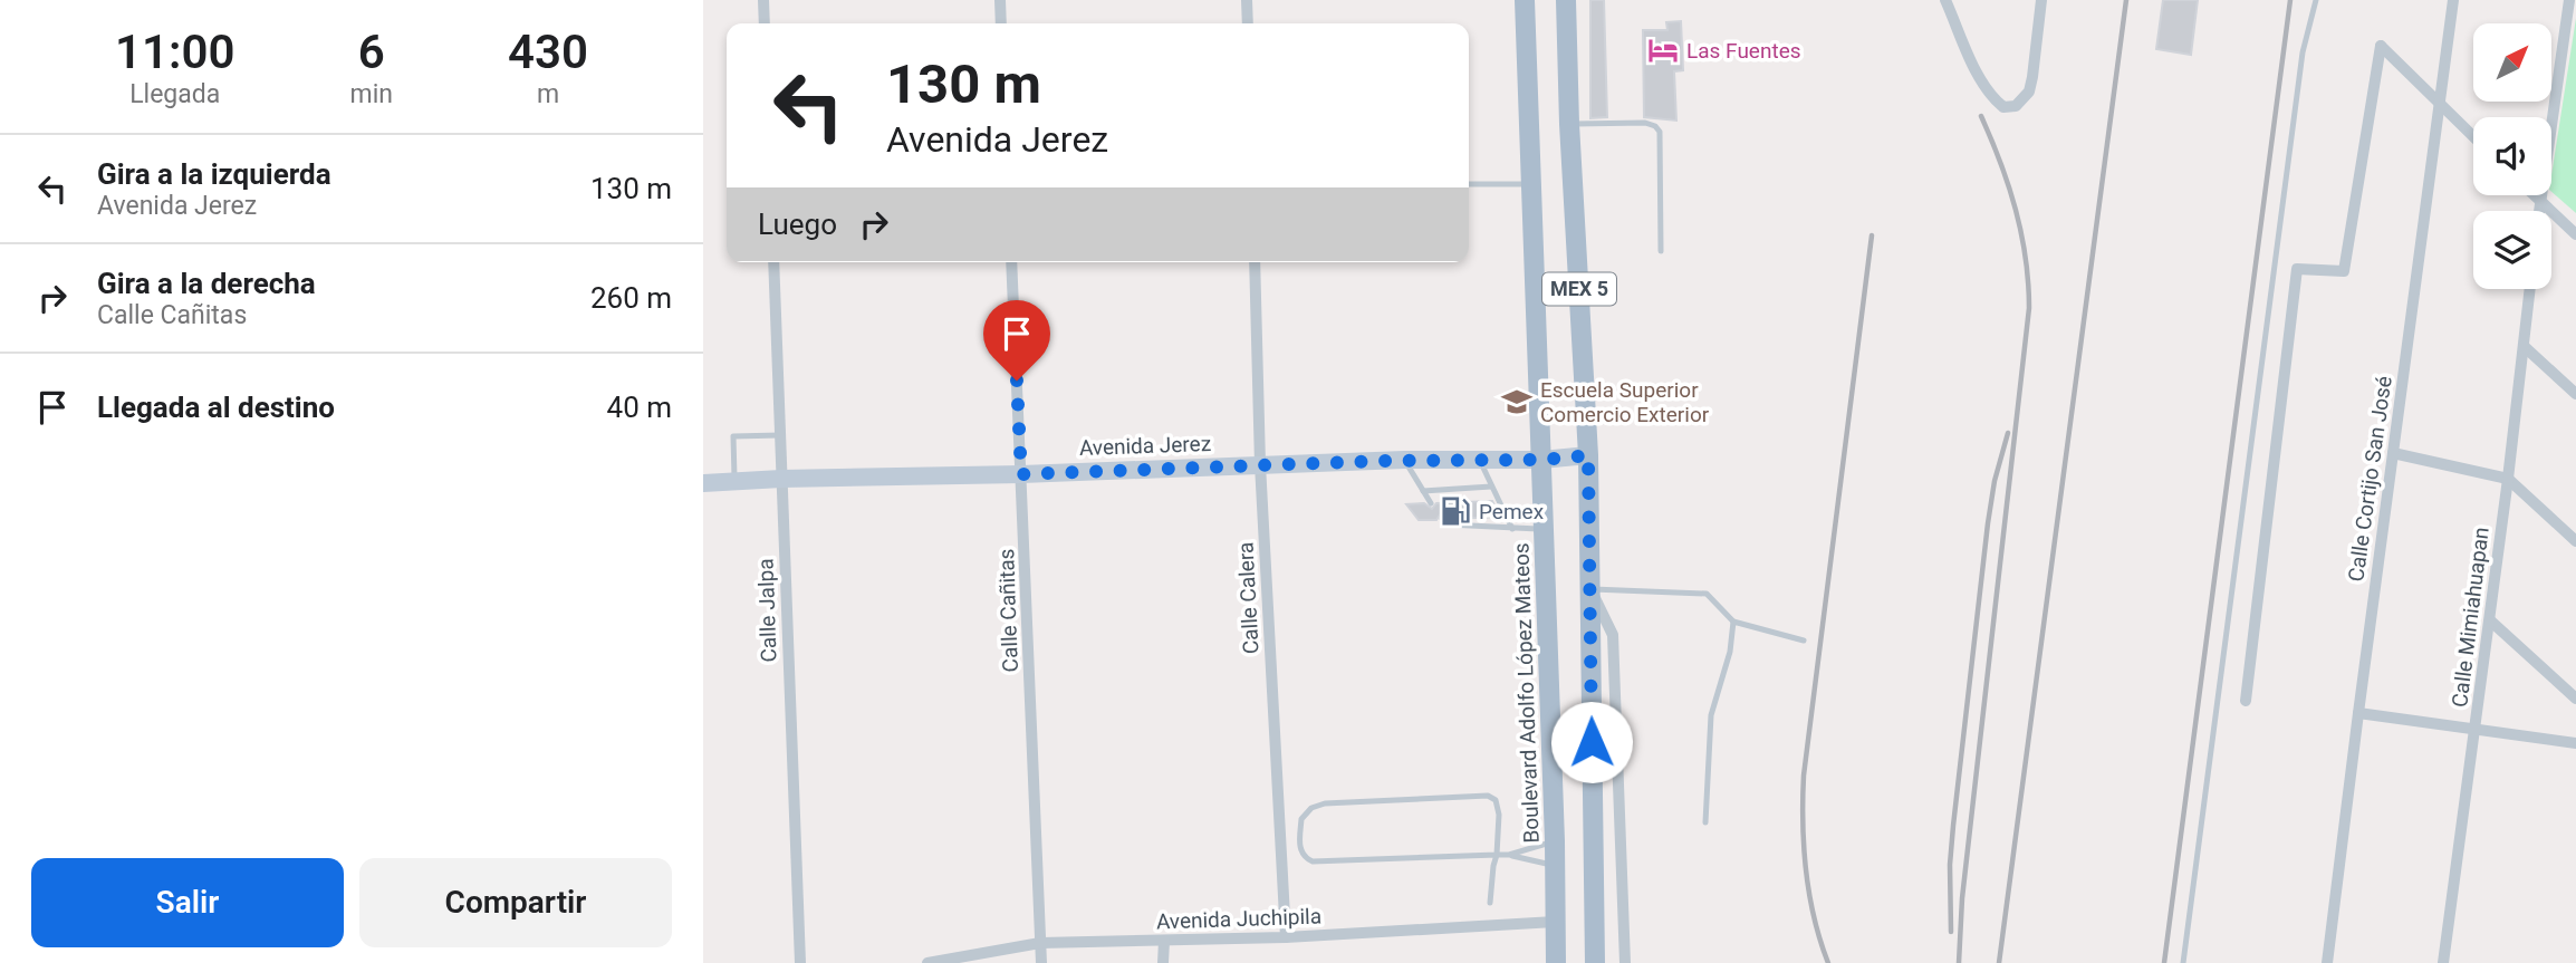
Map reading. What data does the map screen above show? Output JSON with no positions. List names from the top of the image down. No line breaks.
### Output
{"streets":{"main road":["MEX 5","Boulevard Adolfo López Mateos"],"street":["Avenida Jerez","Calle Cortijo San José","Calle Calera","Calle Jalpa","Calle Cañitas","Calle Mimiahuapan","Avenida Juchipila"]},"crossings":[["MEX 5","Avenida Jerez"],["Avenida Jerez","Calle Calera"],["Avenida Jerez","Calle Jalpa"],["Avenida Jerez","Calle Cañitas"],["Avenida Jerez","Boulevard Adolfo López Mateos"],["Calle Calera","Avenida Juchipila"],["Calle Cañitas","Avenida Juchipila"],["Boulevard Adolfo López Mateos","Avenida Juchipila"]],"places":{"hotel":["Las Fuentes"],"school or university":["Escuela Superior Comercio Exterior"],"fuel station":["Pemex"]},"north":"top right","page":{"eta":["11:00","Llegada","6","min","430","m"],"turn":["130 m","Avenida Jerez"],"list":[{"name":"Gira a la izquierda","note":"Avenida Jerez","value":"130 m"},{"name":"Gira a la derecha","note":"Calle Cañitas","value":"260 m"},{"name":"Llegada al destino","value":"40 m"}],"then":"Luego","buttons":["Salir","Compartir"]}}
